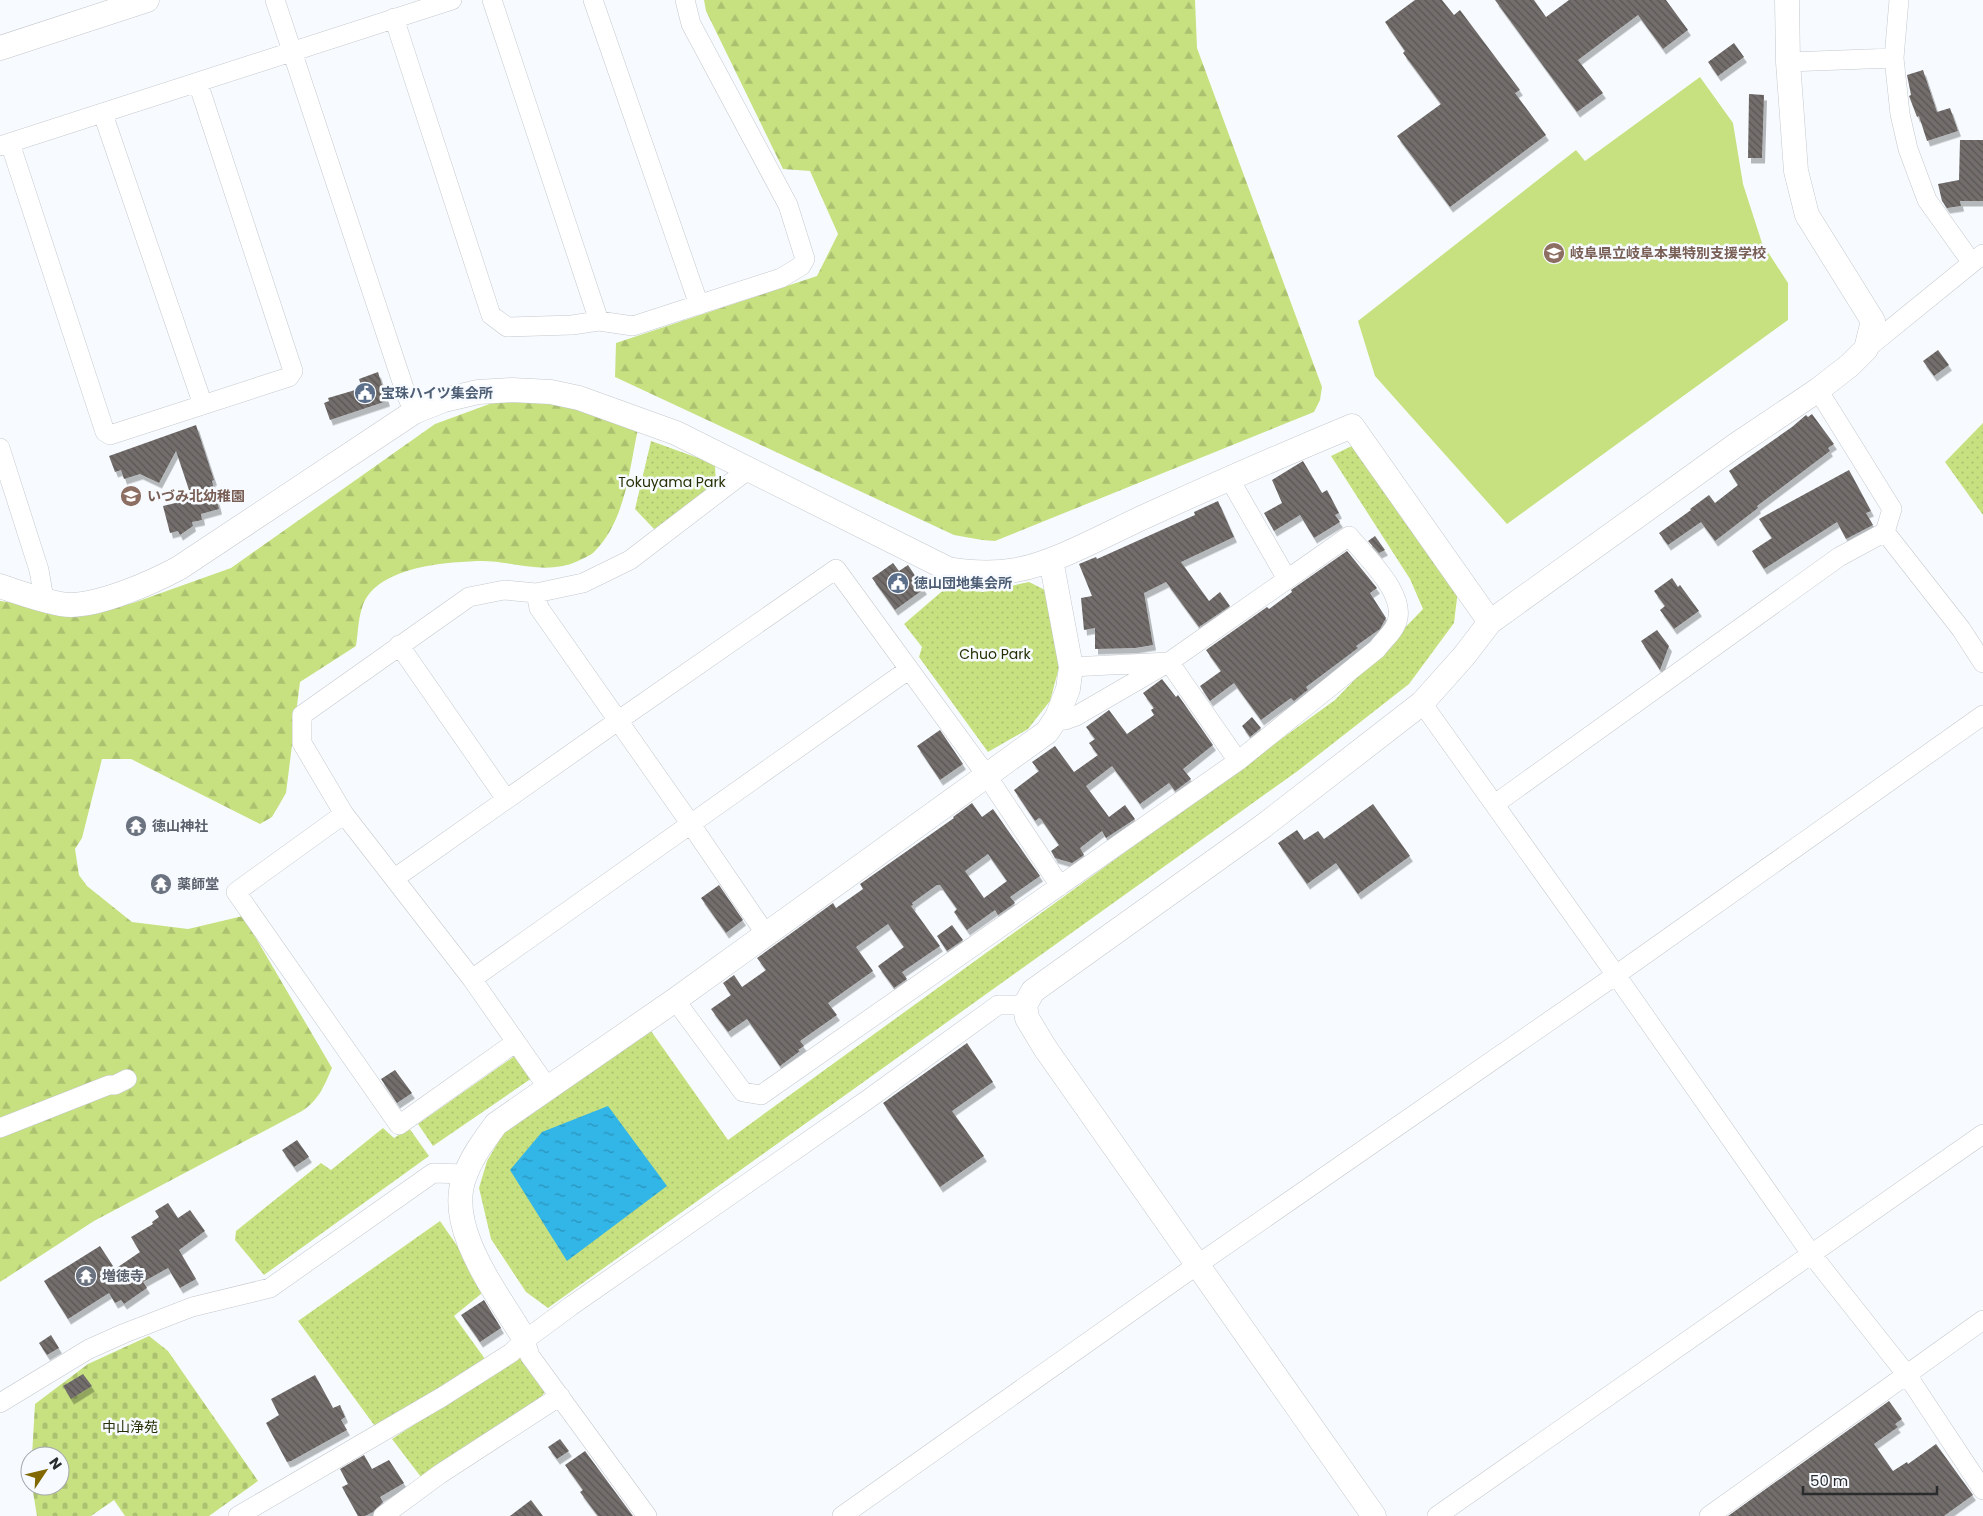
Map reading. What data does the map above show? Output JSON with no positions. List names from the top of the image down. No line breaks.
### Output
{"parks":["Tokuyama Park","Chuo Park","中山浄苑"],"places":{"school or university":["岐阜県立岐阜本巣特別支援学校","いづみ北幼稚園"],"public building":["宝珠ハイツ集会所","徳山団地集会所"],"temple":["徳山神社","薬師堂","増徳寺"]},"scale_bar":"50 m","north":"top right"}
